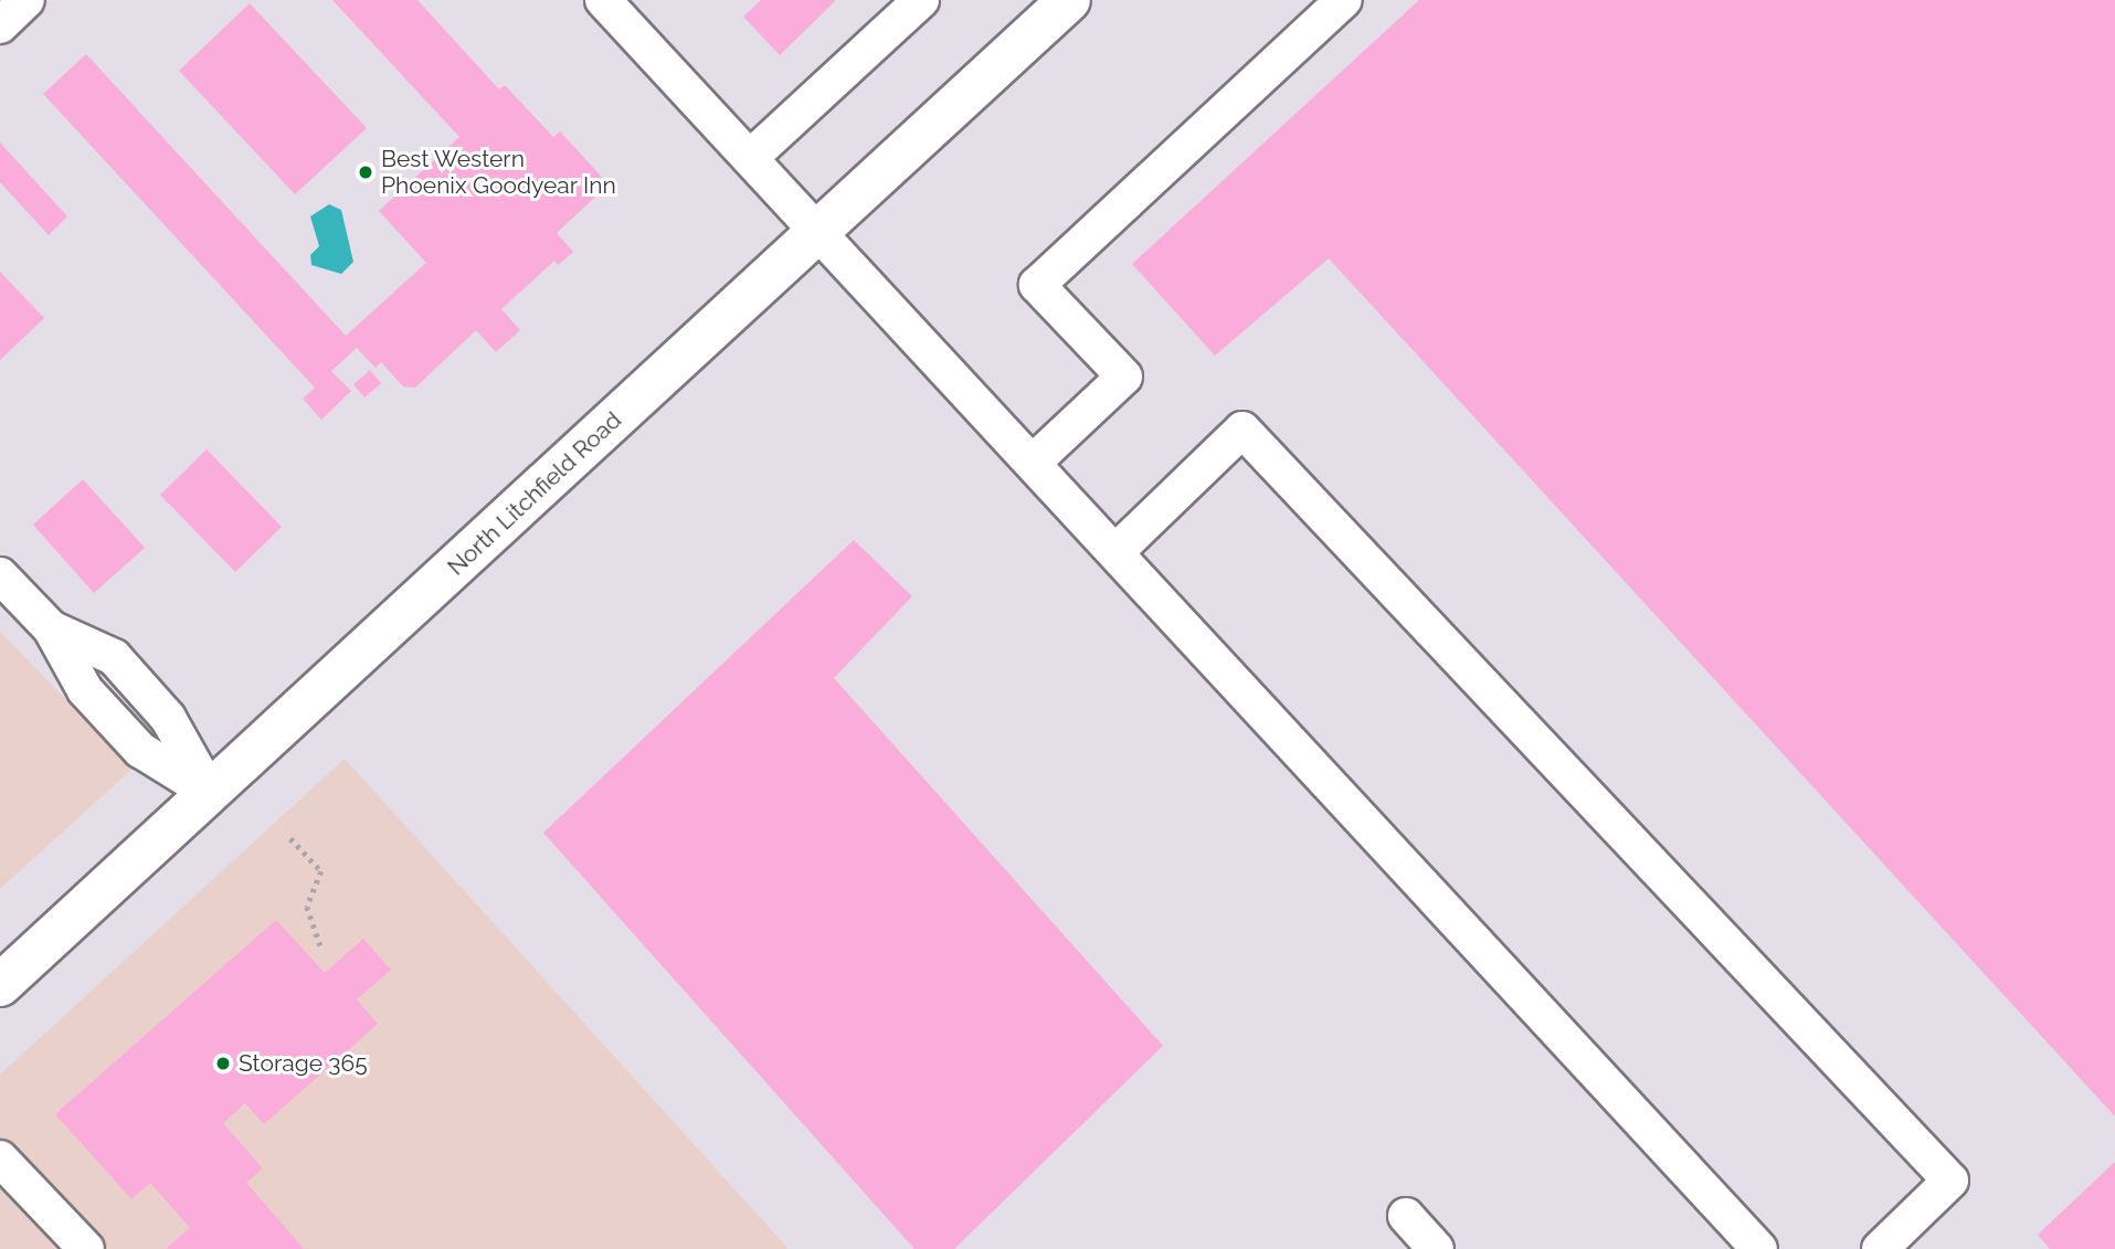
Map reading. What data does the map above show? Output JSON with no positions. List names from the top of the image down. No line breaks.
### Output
{"streets":{"main road":["North Litchfield Road"]},"places":["Best Western Phoenix Goodyear Inn","Storage 365"]}
